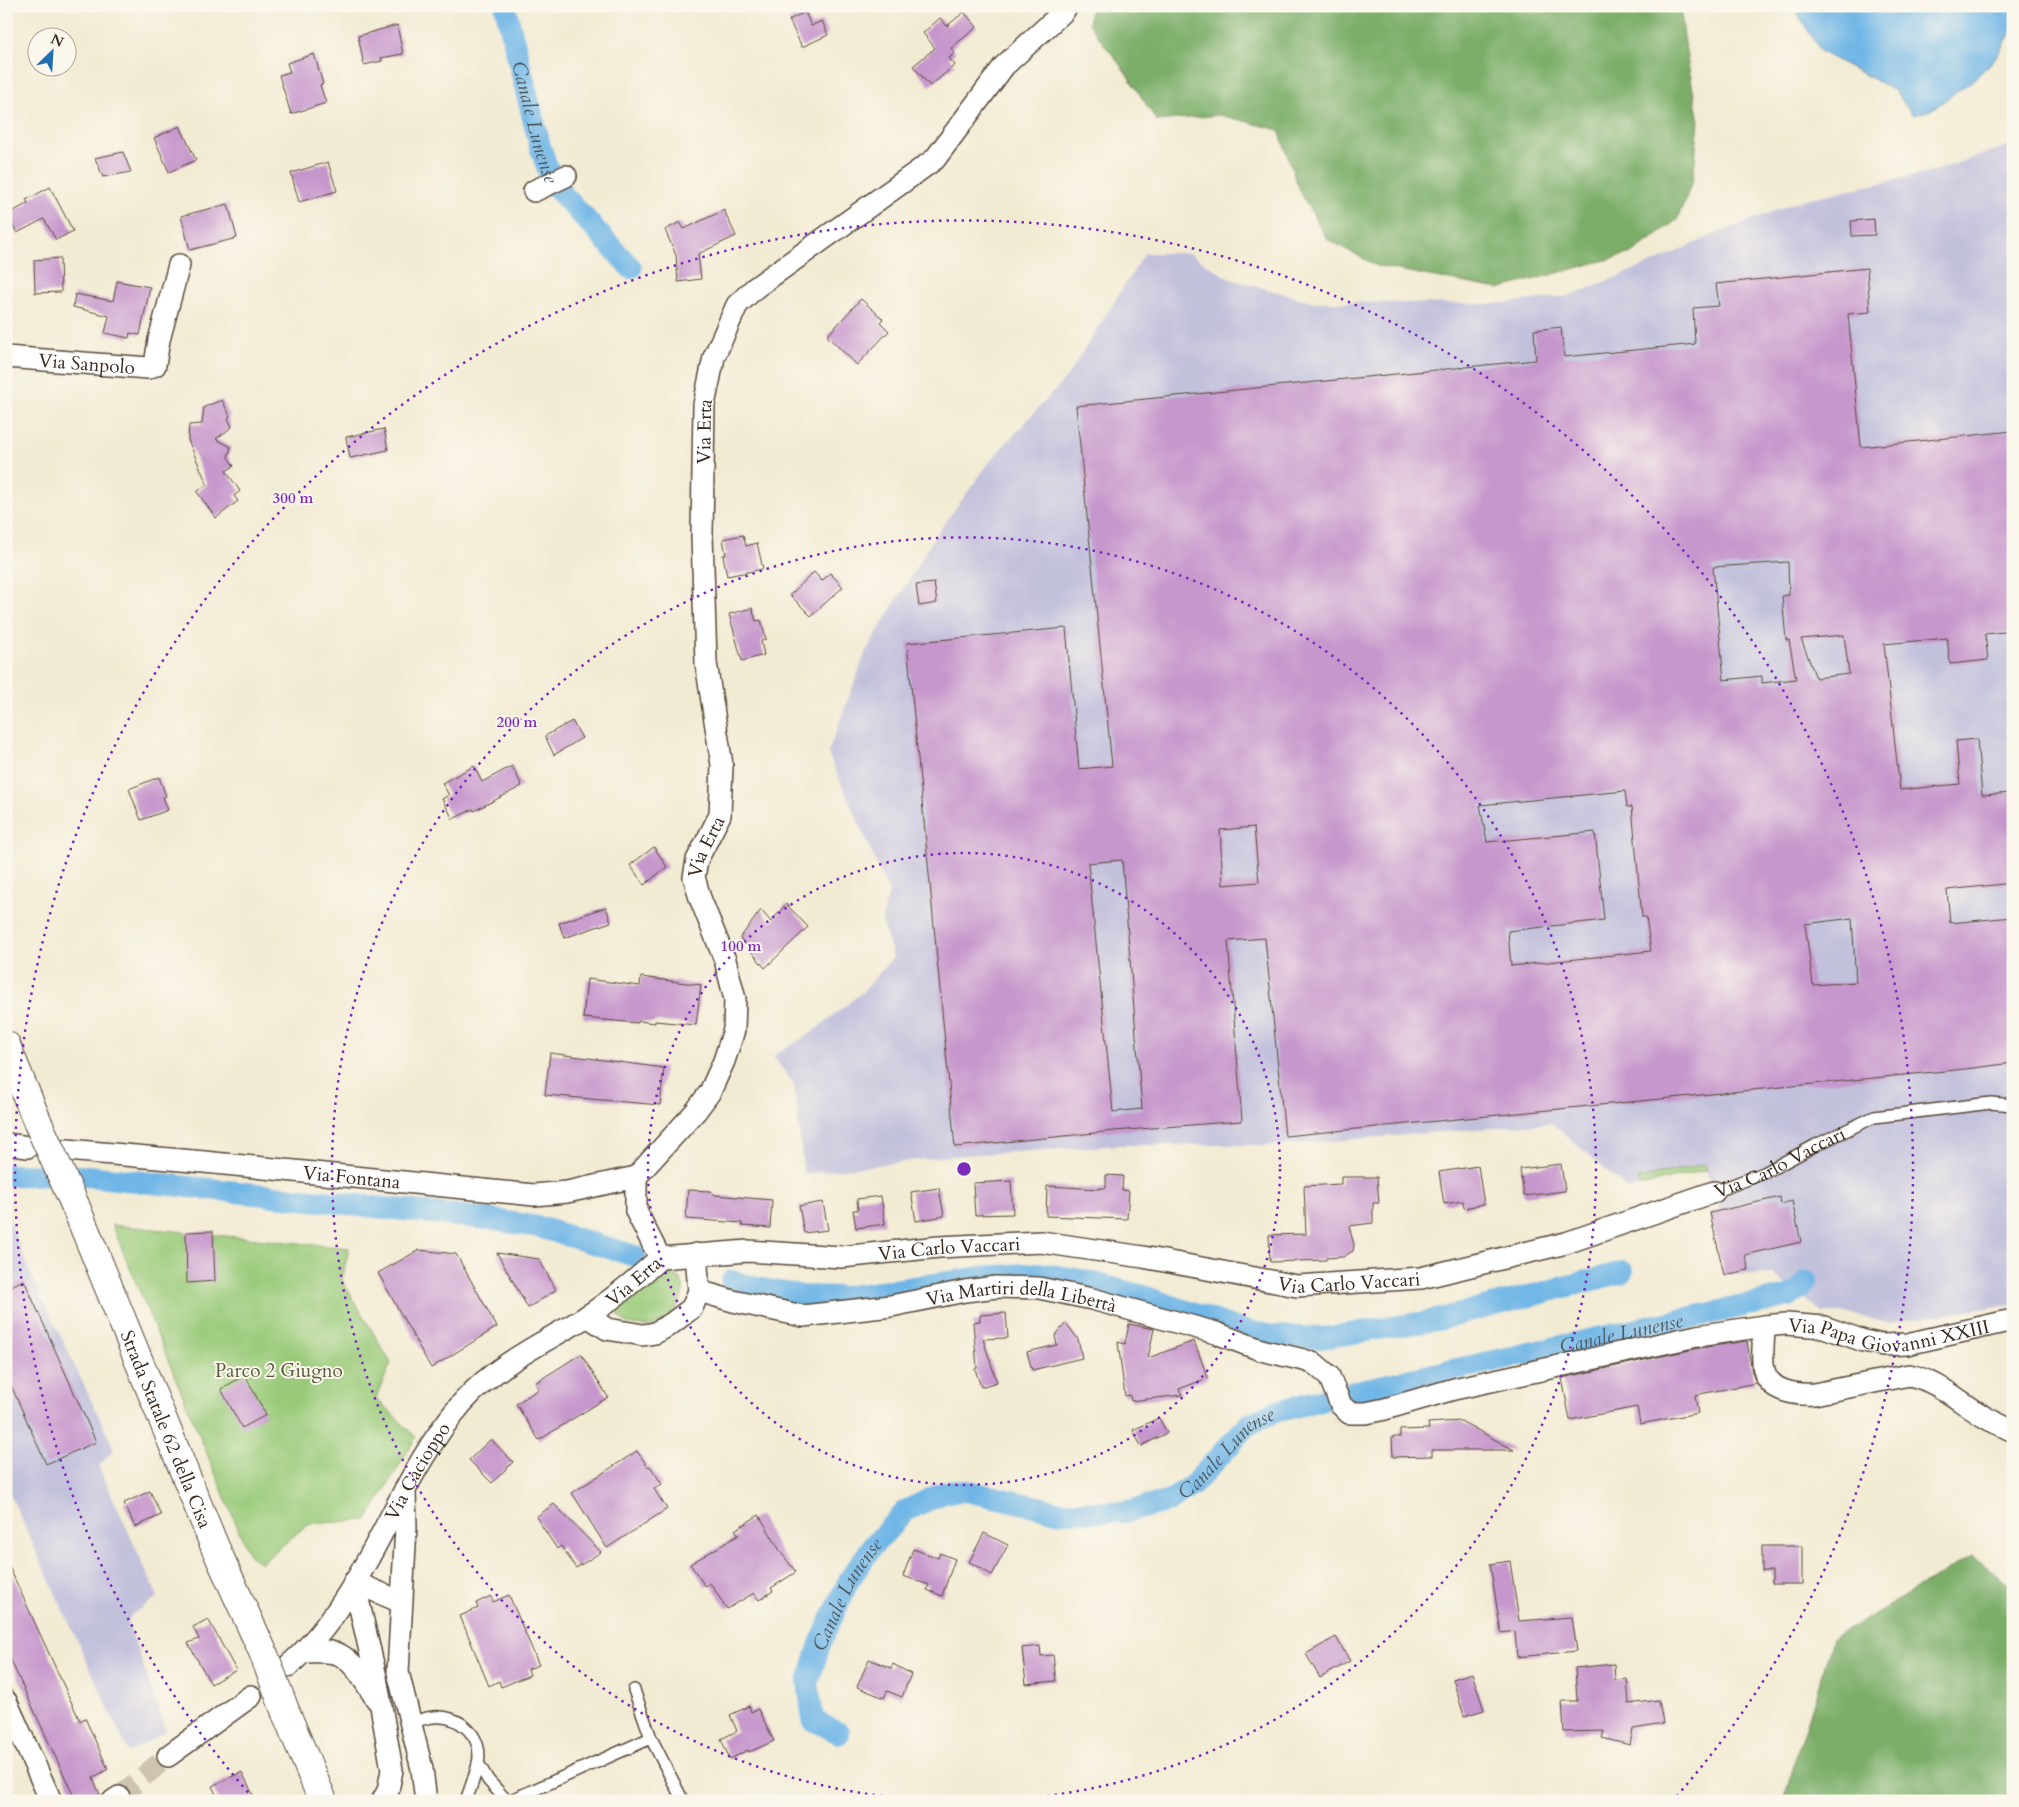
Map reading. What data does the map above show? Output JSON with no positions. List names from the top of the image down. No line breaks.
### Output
{"streets":{"main road":["Strada Statale 62 della Cisa"],"street":["Via Sanpolo","Via Erta","Via Carlo Vaccari","Via Fontana","Via Martiri della Libertà","Via Papa Giovanni XXIII","Via Cacioppo"]},"crossings":[["Via Erta","Via Carlo Vaccari"],["Via Erta","Via Fontana"],["Via Erta","Via Cacioppo"],["Via Martiri della Libertà","Via Papa Giovanni XXIII"]],"water":["Canale Lunense"],"parks":["Parco 2 Giugno"],"north":"top right","rings":["300 m","200 m","100 m"]}
